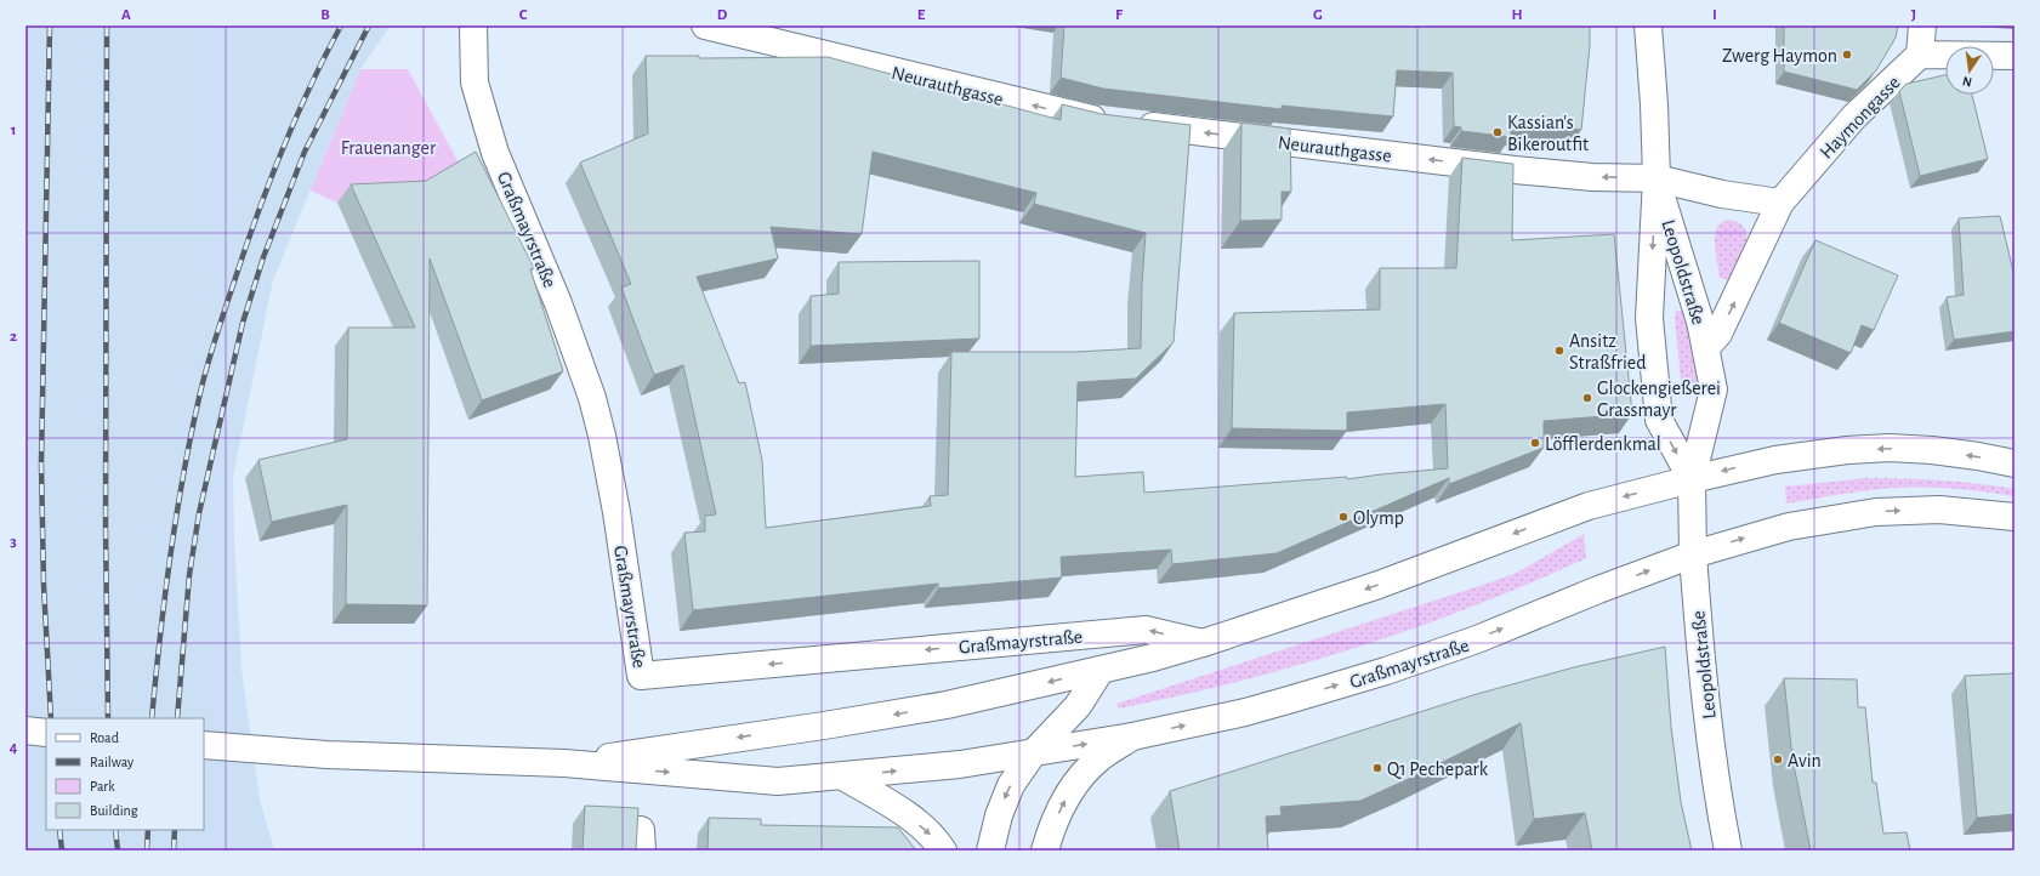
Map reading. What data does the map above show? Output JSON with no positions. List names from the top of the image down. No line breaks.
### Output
{"streets":{"main road":["Neurauthgasse","Haymongasse","Graßmayrstraße","Leopoldstraße"]},"crossings":[["Neurauthgasse","Leopoldstraße"],["Haymongasse","Leopoldstraße"],["Graßmayrstraße","Leopoldstraße"]],"one_way":["Neurauthgasse","Haymongasse"],"parks":["Frauenanger"],"places":["Zwerg Haymon","Kassian's Bikeroutfit","Ansitz Straßfried","Glockengießerei Grassmayr","Löfflerdenkmal","Olymp","Avin","Q1 Pechepark"],"legend":["Road","Railway","Park","Building"],"north":"bottom","grid":{"columns":["A","B","C","D","E","F","G","H","I","J"],"rows":["1","2","3","4"]}}
